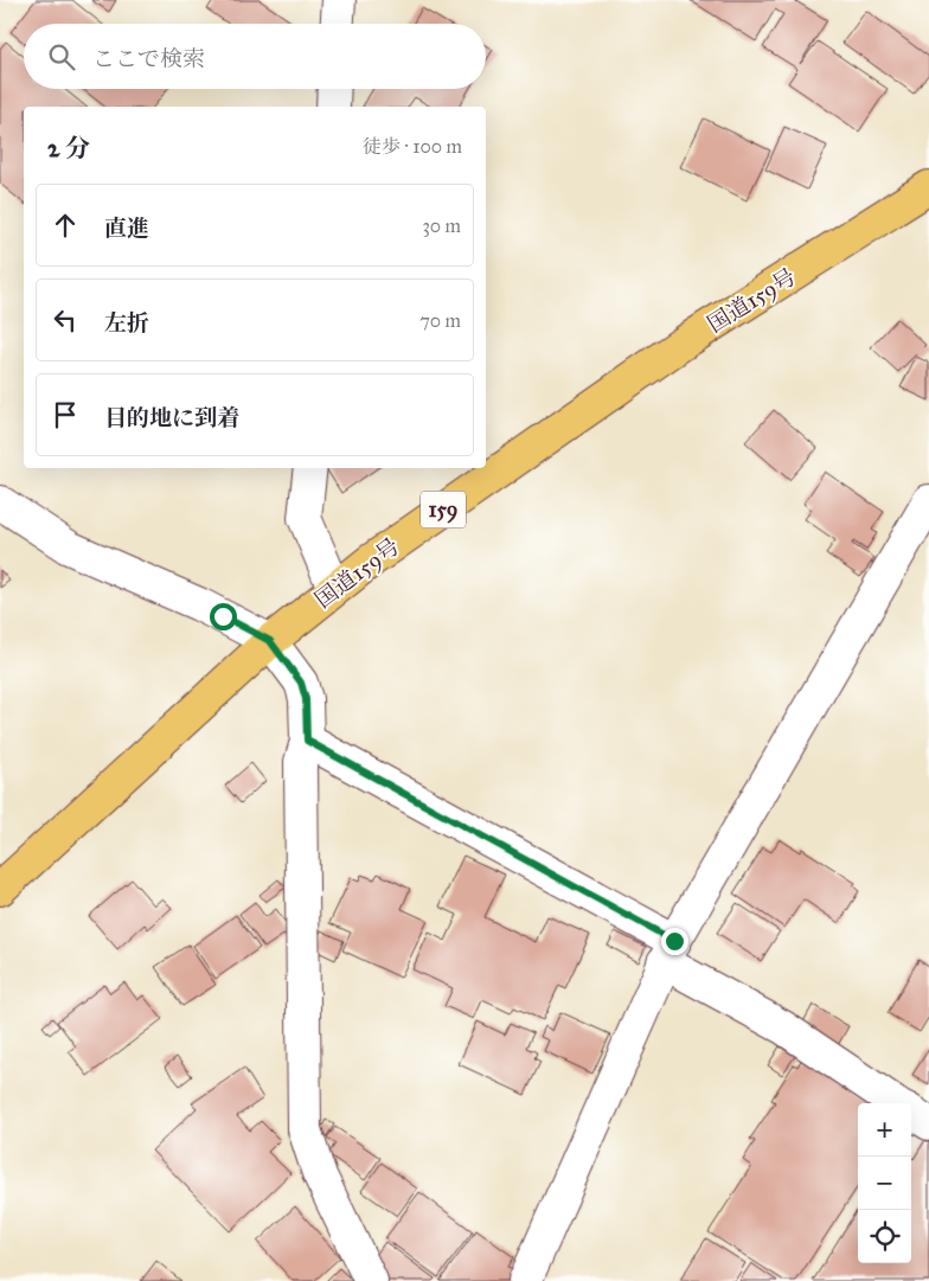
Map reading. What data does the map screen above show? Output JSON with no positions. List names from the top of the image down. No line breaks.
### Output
{"streets":{"highway":["国道159号","159"]},"page":{"search":"ここで検索","heading":["2 分","徒歩 · 100 m"],"list":[["直進","30 m"],["左折","70 m"],"目的地に到着"],"map_buttons":["+","−"]}}
